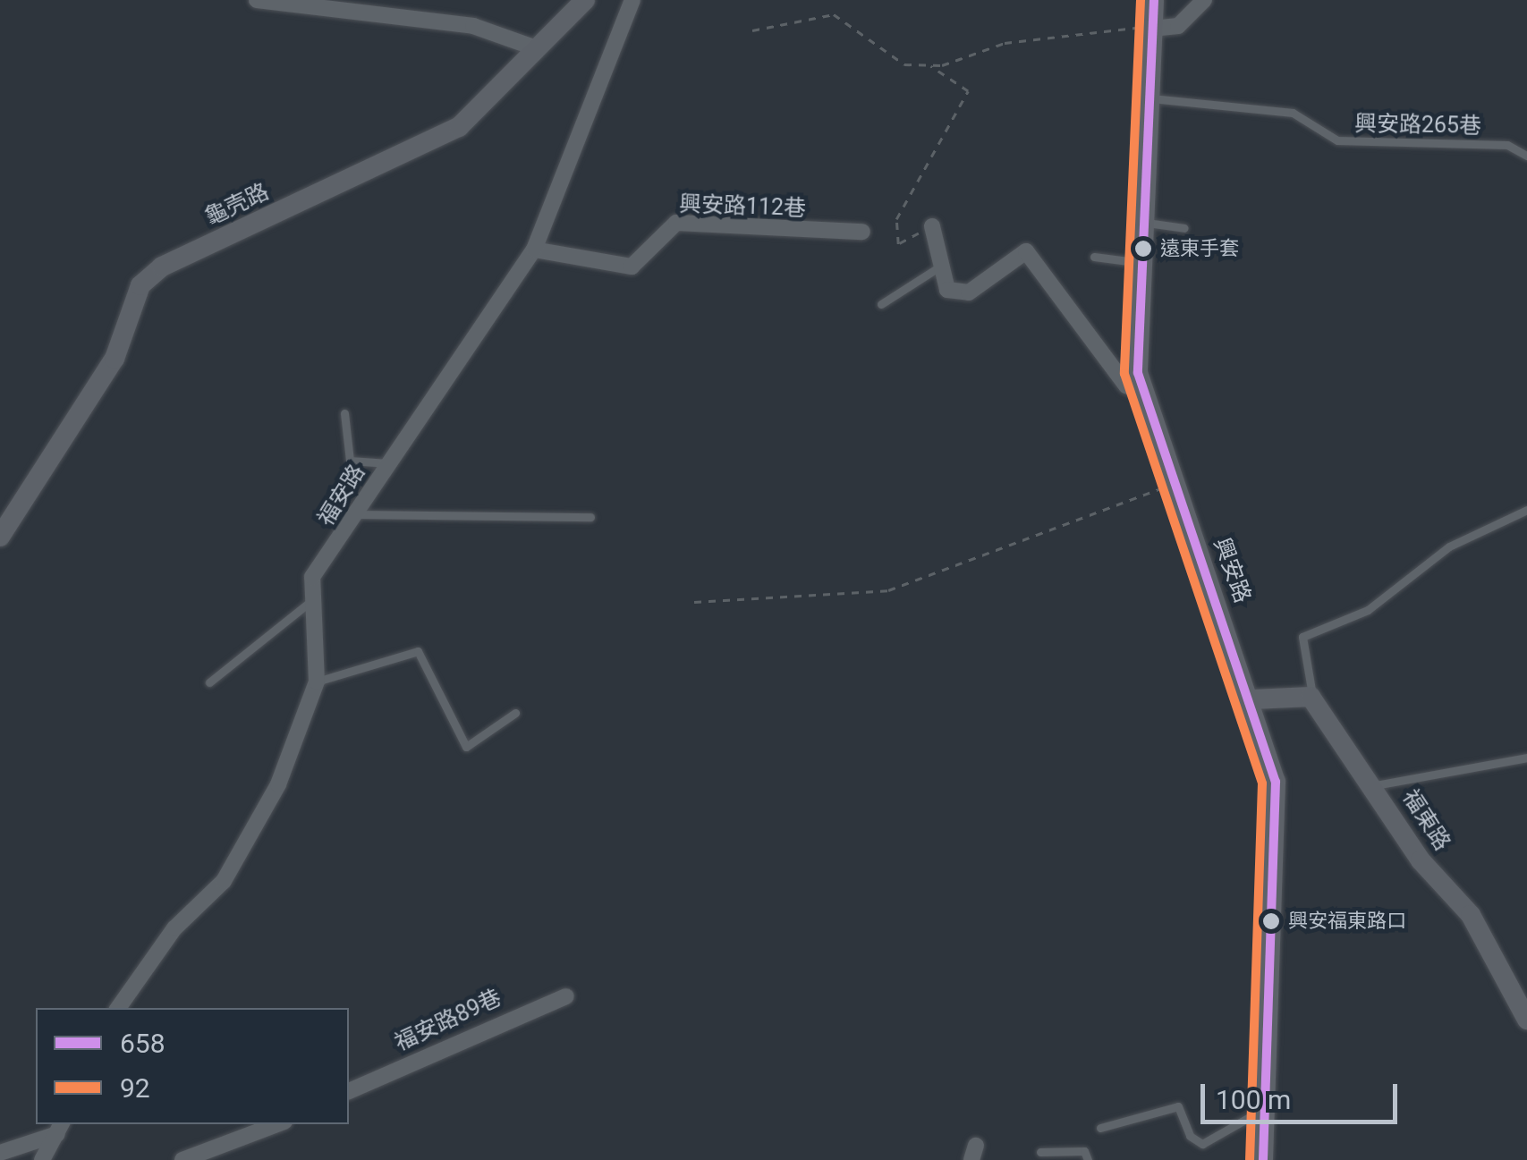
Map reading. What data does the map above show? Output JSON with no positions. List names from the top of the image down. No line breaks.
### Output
{"streets":{"street":["龜壳路","興安路112巷","福安路","興安路","福東路","福安路89巷"],"lane":["興安路265巷"]},"crossings":[["興安路265巷","興安路"],["興安路112巷","福安路"]],"places":["遠東手套","興安福東路口"],"lines":["transit line 658","transit line 92"],"legend":["658","92"],"scale_bar":"100 m"}
